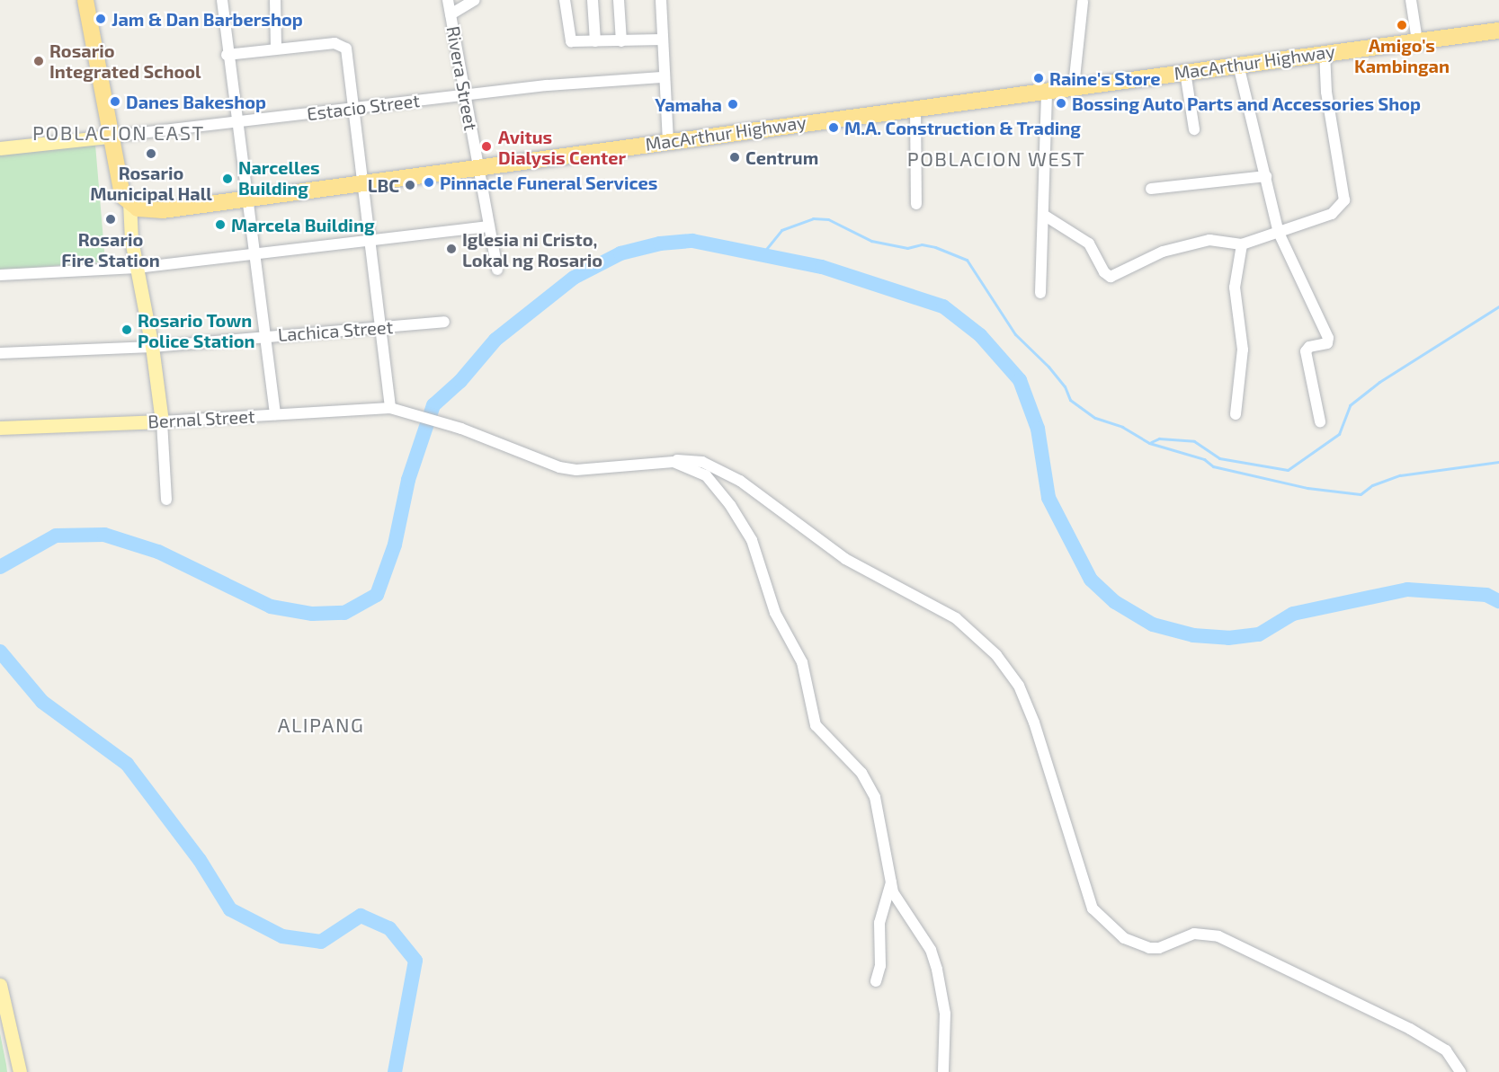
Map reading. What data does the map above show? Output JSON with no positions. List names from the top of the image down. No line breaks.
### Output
{"streets":{"highway":["MacArthur Highway"],"main road":["Estacio Street","Bernal Street"],"street":["Rivera Street","Lachica Street"]},"crossings":[["MacArthur Highway","Rivera Street"],["Rivera Street","Estacio Street"]],"districts":["POBLACION EAST","POBLACION WEST","ALIPANG"],"places":["Jam & Dan Barbershop","Amigo's Kambingan","Rosario Integrated School","Raine's Store","Danes Bakeshop","Bossing Auto Parts and Accessories Shop","Yamaha","M.A. Construction & Trading","Avitus Dialysis Center","Rosario Municipal Hall","Centrum","Narcelles Building","Pinnacle Funeral Services","LBC","Rosario Fire Station","Marcela Building","Iglesia ni Cristo, Lokal ng Rosario","Rosario Town Police Station"]}
